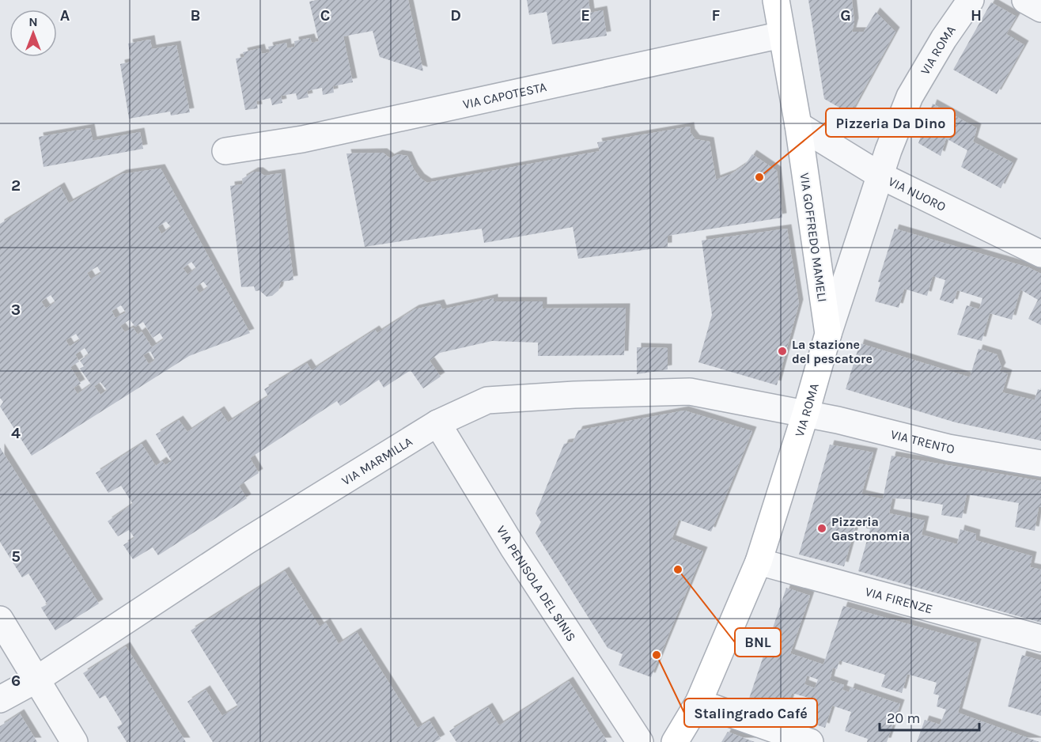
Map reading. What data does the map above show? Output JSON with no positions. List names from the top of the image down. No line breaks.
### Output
{"streets":{"main road":["VIA ROMA","VIA GOFFREDO MAMELI"],"street":["VIA CAPOTESTA","VIA NUORO","VIA TRENTO","VIA MARMILLA","VIA PENISOLA DEL SINIS","VIA FIRENZE"]},"crossings":[["VIA ROMA","VIA NUORO"],["VIA ROMA","VIA GOFFREDO MAMELI"],["VIA ROMA","VIA TRENTO"],["VIA ROMA","VIA MARMILLA"],["VIA ROMA","VIA FIRENZE"],["VIA CAPOTESTA","VIA GOFFREDO MAMELI"],["VIA NUORO","VIA GOFFREDO MAMELI"],["VIA TRENTO","VIA MARMILLA"],["VIA MARMILLA","VIA PENISOLA DEL SINIS"]],"places":["Pizzeria Da Dino","La stazione del pescatore","Pizzeria Gastronomia","BNL","Stalingrado Café"],"scale_bar":"20 m","north":"top","grid":{"columns":["A","B","C","D","E","F","G","H"],"rows":["2","3","4","5","6"]}}
